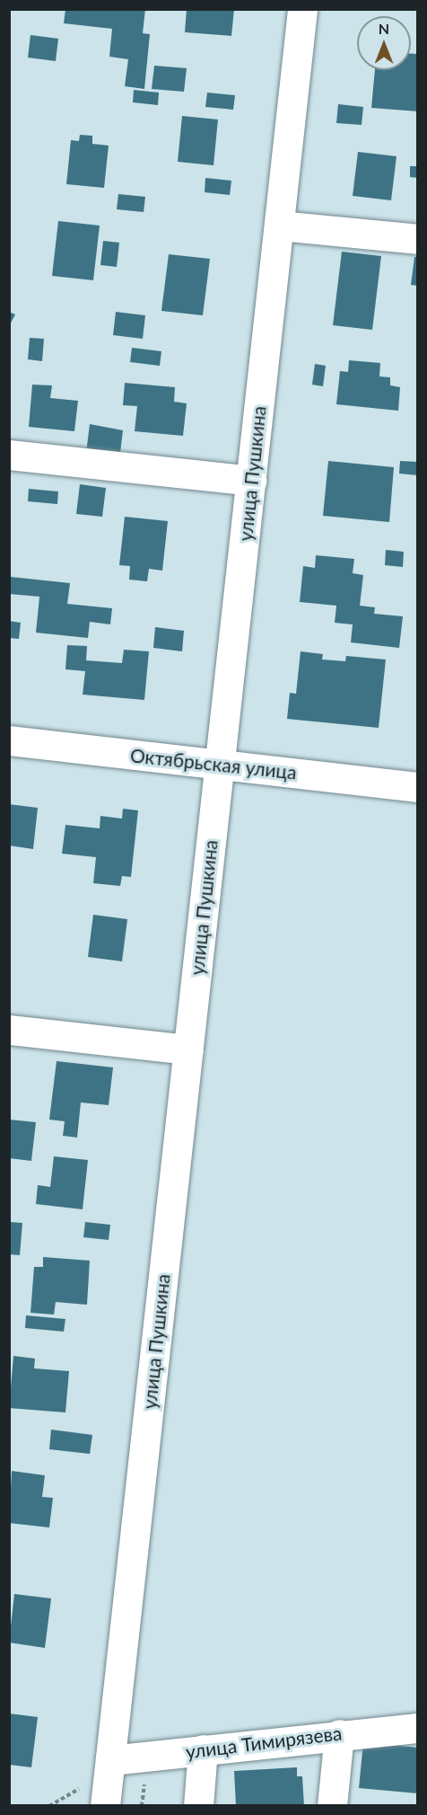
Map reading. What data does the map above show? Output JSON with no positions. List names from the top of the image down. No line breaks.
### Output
{"streets":{"street":["улица Пушкина","Октябрьская улица","улица Тимирязева"]},"crossings":[["улица Пушкина","Октябрьская улица"],["улица Пушкина","улица Тимирязева"]],"north":"top"}
